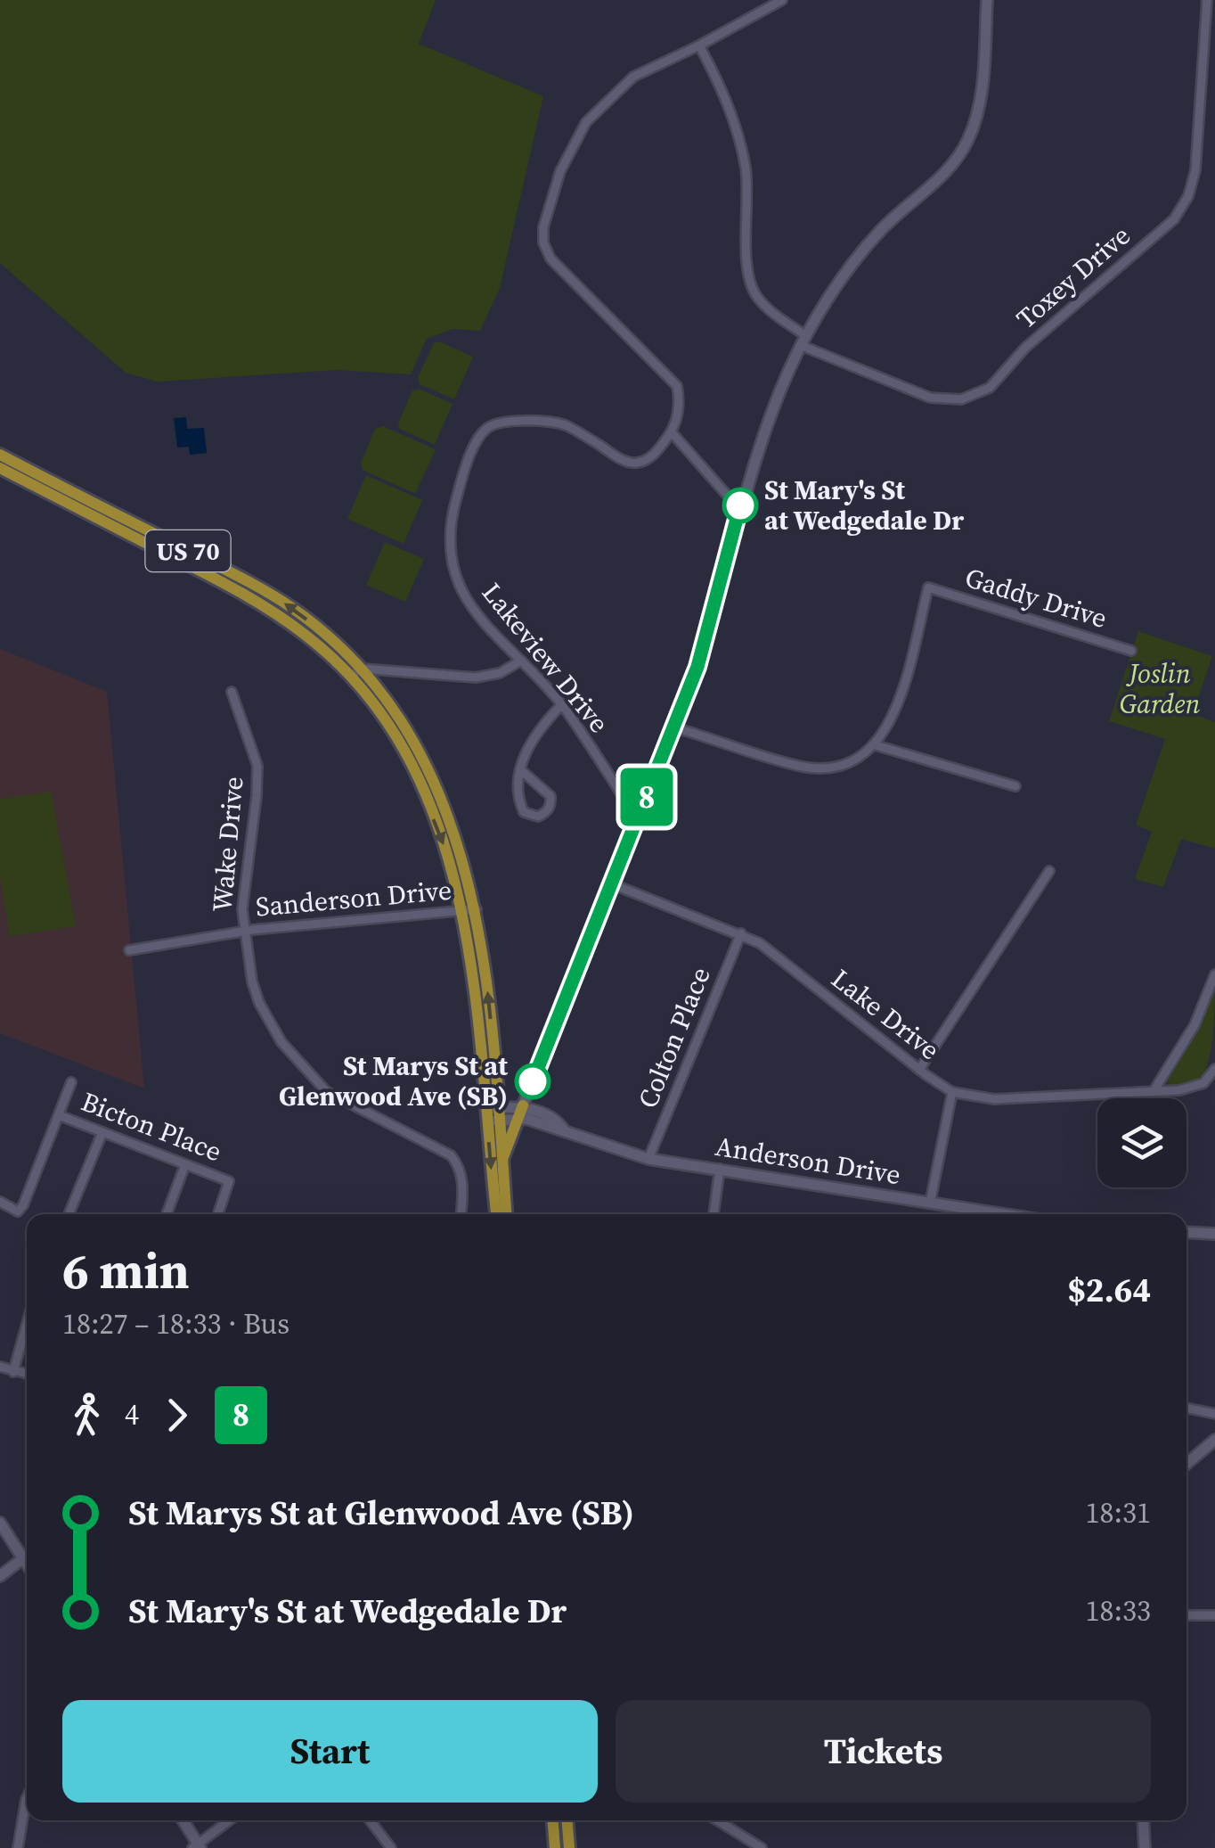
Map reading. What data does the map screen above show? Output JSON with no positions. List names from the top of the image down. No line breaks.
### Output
{"streets":{"main road":["US 70","Anderson Drive"],"street":["Toxey Drive","Gaddy Drive","Lakeview Drive","Wake Drive","Sanderson Drive","Lake Drive","Colton Place","Bicton Place"]},"crossings":[["US 70","Sanderson Drive"],["US 70","Anderson Drive"],["Wake Drive","Sanderson Drive"],["Lake Drive","Colton Place"],["Colton Place","Anderson Drive"]],"parks":["Joslin Garden"],"places":["St Mary's St at Wedgedale Dr","St Marys St at Glenwood Ave (SB)"],"lines":["bus line 8"],"page":{"on_map":"8","heading":["6 min","18:27 – 18:33 · Bus","$2.64"],"legs":["4","8"],"list":[{"name":"St Marys St at Glenwood Ave (SB)","value":"18:31"},{"name":"St Mary's St at Wedgedale Dr","value":"18:33"}],"buttons":["Start","Tickets"]}}
